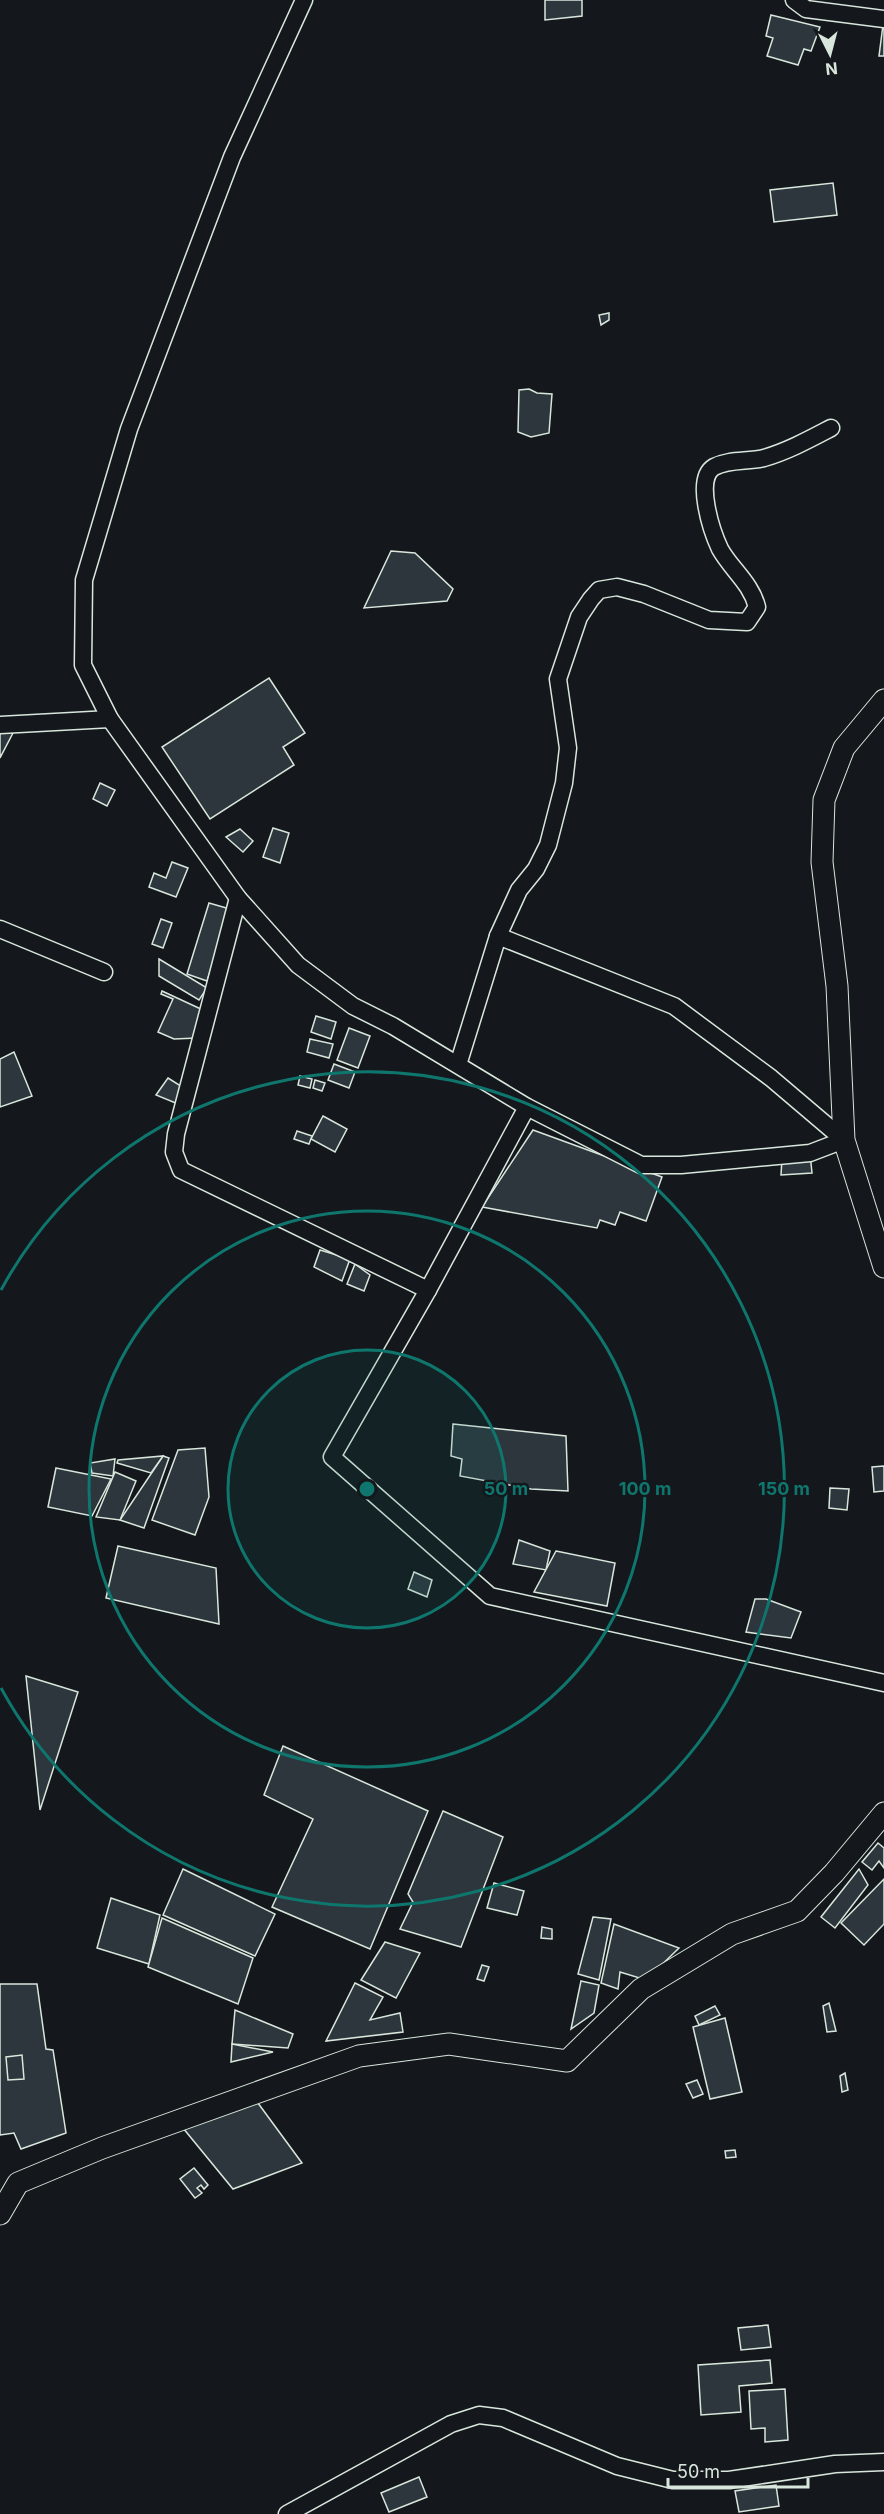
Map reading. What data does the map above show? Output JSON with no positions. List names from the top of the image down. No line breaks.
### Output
{"scale_bar":"50 m","north":"bottom","rings":["50 m","100 m","150 m"]}
